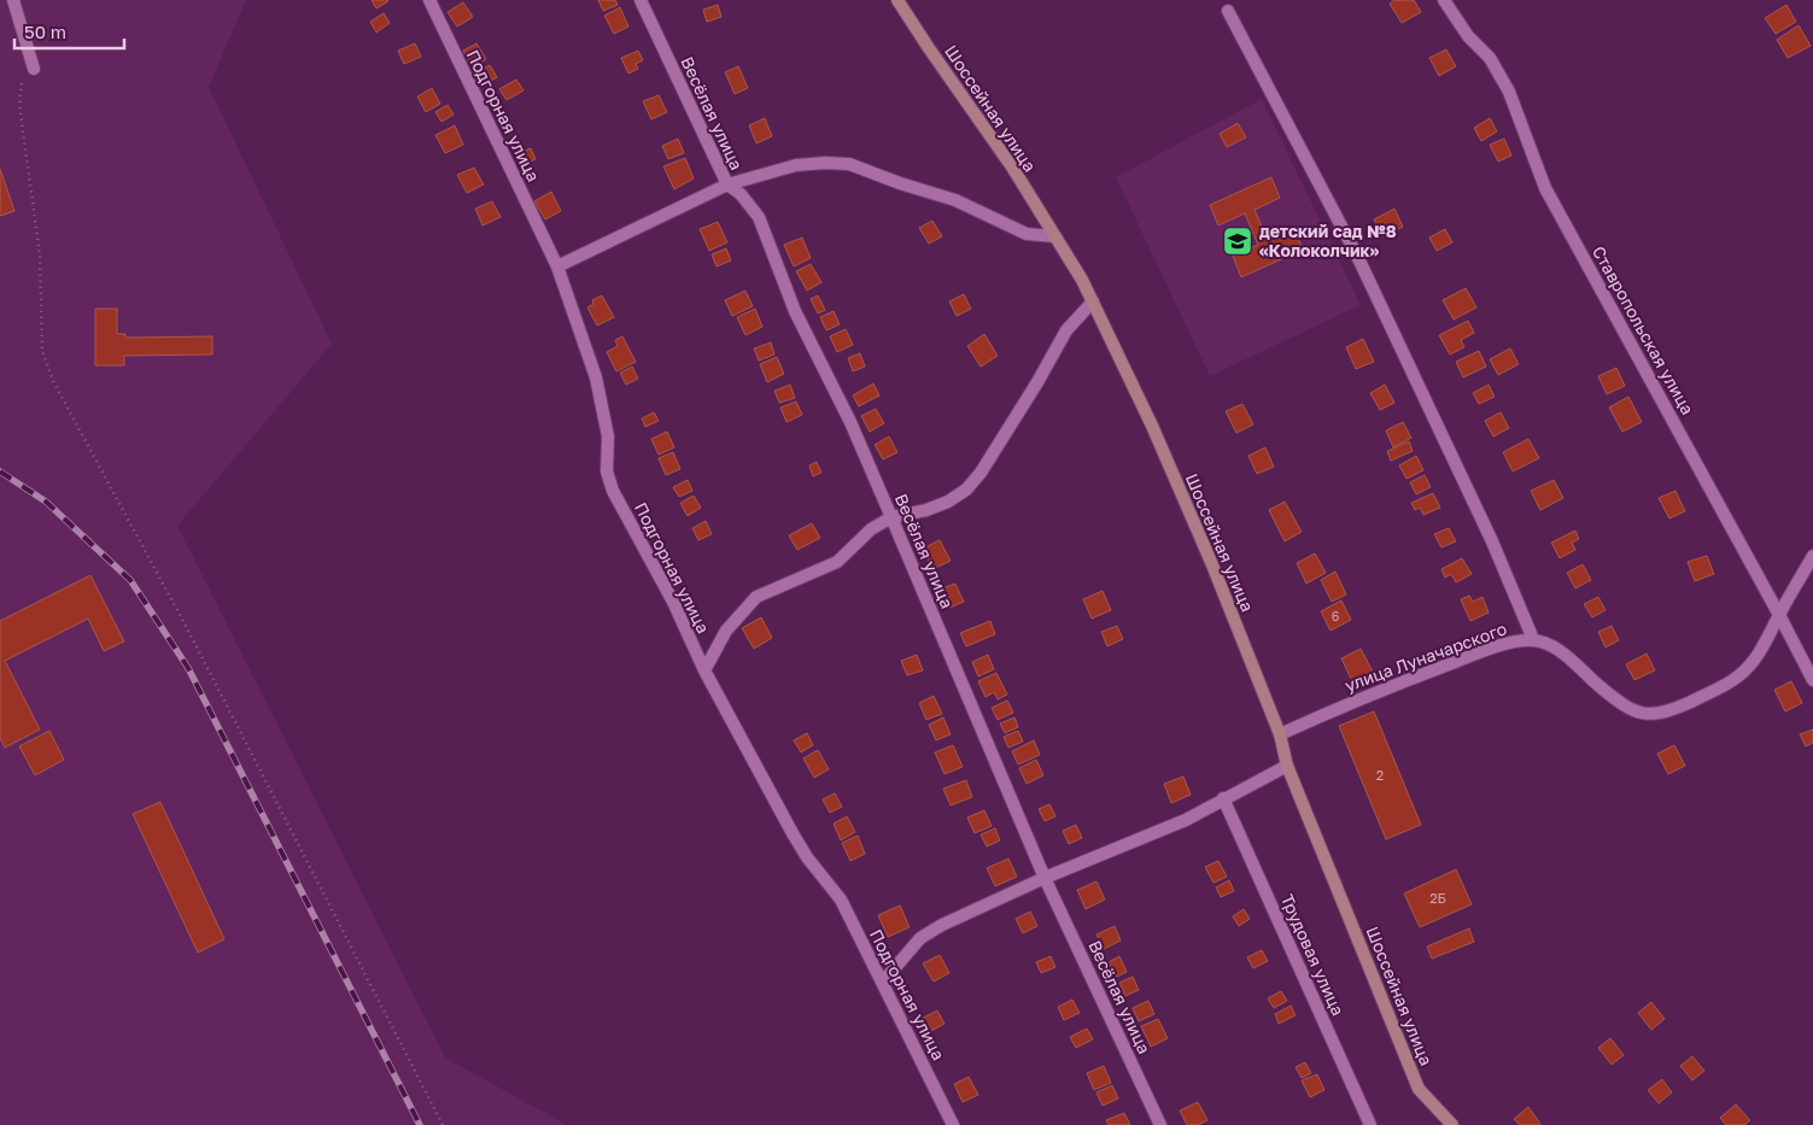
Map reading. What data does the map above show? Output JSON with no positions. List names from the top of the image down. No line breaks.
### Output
{"streets":{"main road":["Шоссейная улица"],"street":["Весёлая улица","Подгорная улица","Ставропольская улица","улица Луначарского","Трудовая улица"]},"crossings":[["Шоссейная улица","улица Луначарского"],["Ставропольская улица","улица Луначарского"]],"places":{"school or university":["детский сад №8 «Колоколчик»"]},"house_numbers":["6","2","2Б"],"scale_bar":"50 m"}
